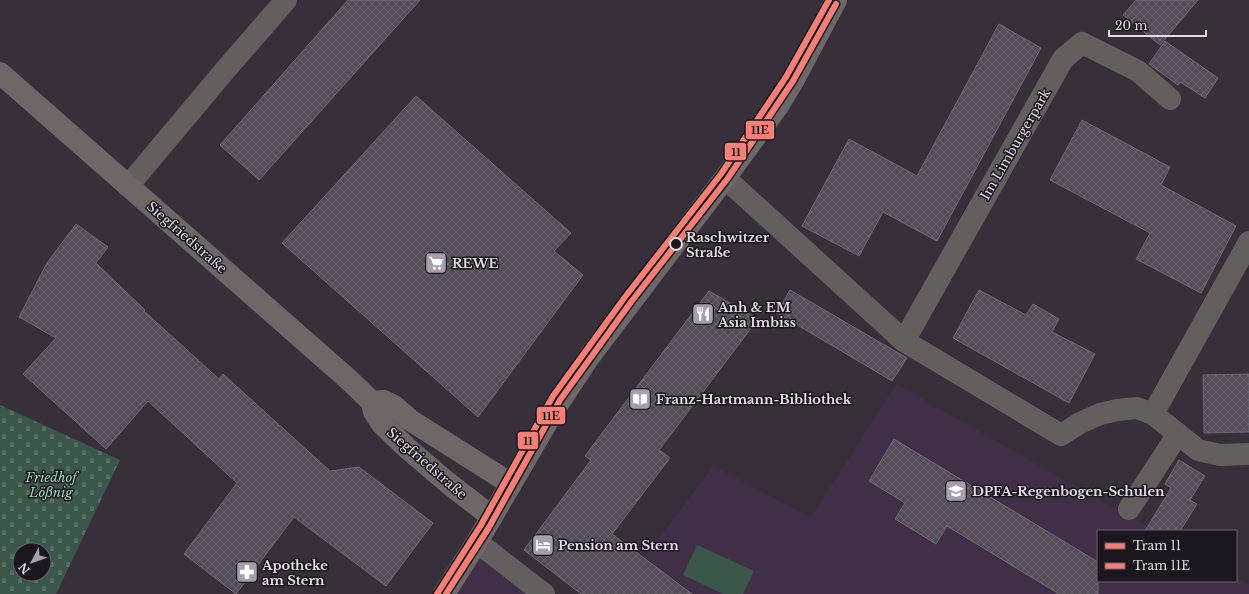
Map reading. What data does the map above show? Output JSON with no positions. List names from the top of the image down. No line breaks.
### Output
{"streets":{"main road":["Siegfriedstraße"],"street":["Im Limburgerpark"]},"parks":["Friedhof Lößnig"],"places":{"other":["Raschwitzer Straße"],"supermarket":["REWE"],"restaurant":["Anh & EM Asia Imbiss"],"library":["Franz-Hartmann-Bibliothek"],"school or university":["DPFA-Regenbogen-Schulen"],"hotel":["Pension am Stern"],"pharmacy":["Apotheke am Stern"]},"lines":["tram line 11","tram line 11E"],"legend":["Tram 11","Tram 11E"],"scale_bar":"20 m","north":"bottom left"}
